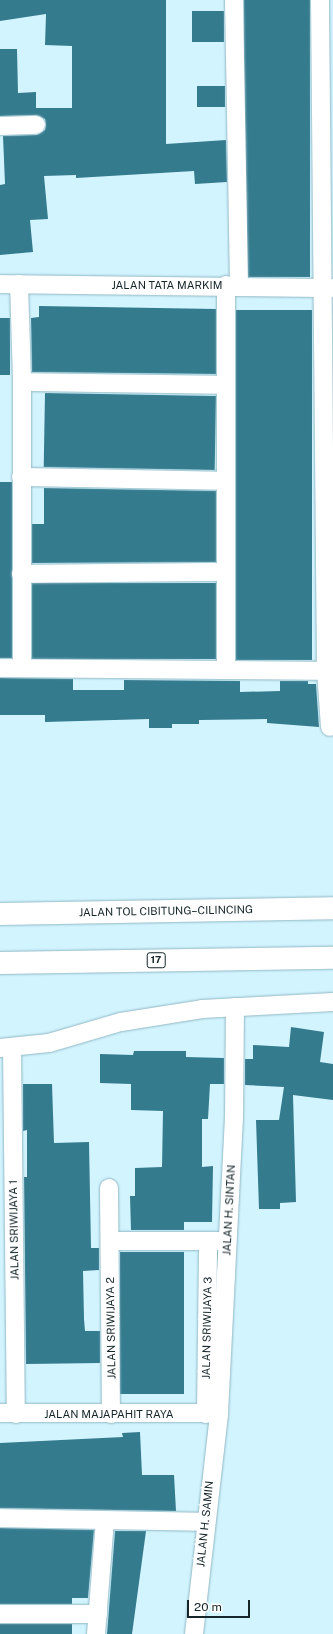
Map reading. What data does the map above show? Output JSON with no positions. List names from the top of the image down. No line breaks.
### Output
{"streets":{"highway":["JALAN TOL CIBITUNG–CILINCING","17"],"street":["JALAN TATA MARKIM","JALAN H. SINTAN","JALAN SRIWIJAYA 1","JALAN SRIWIJAYA 2","JALAN SRIWIJAYA 3","JALAN MAJAPAHIT RAYA","JALAN H. SAMIN"]},"crossings":[["JALAN H. SINTAN","JALAN SRIWIJAYA 3"],["JALAN H. SINTAN","JALAN MAJAPAHIT RAYA"],["JALAN H. SINTAN","JALAN H. SAMIN"],["JALAN SRIWIJAYA 1","JALAN MAJAPAHIT RAYA"],["JALAN SRIWIJAYA 2","JALAN MAJAPAHIT RAYA"],["JALAN SRIWIJAYA 3","JALAN MAJAPAHIT RAYA"],["JALAN SRIWIJAYA 3","JALAN H. SAMIN"],["JALAN MAJAPAHIT RAYA","JALAN H. SAMIN"]],"scale_bar":"20 m"}
